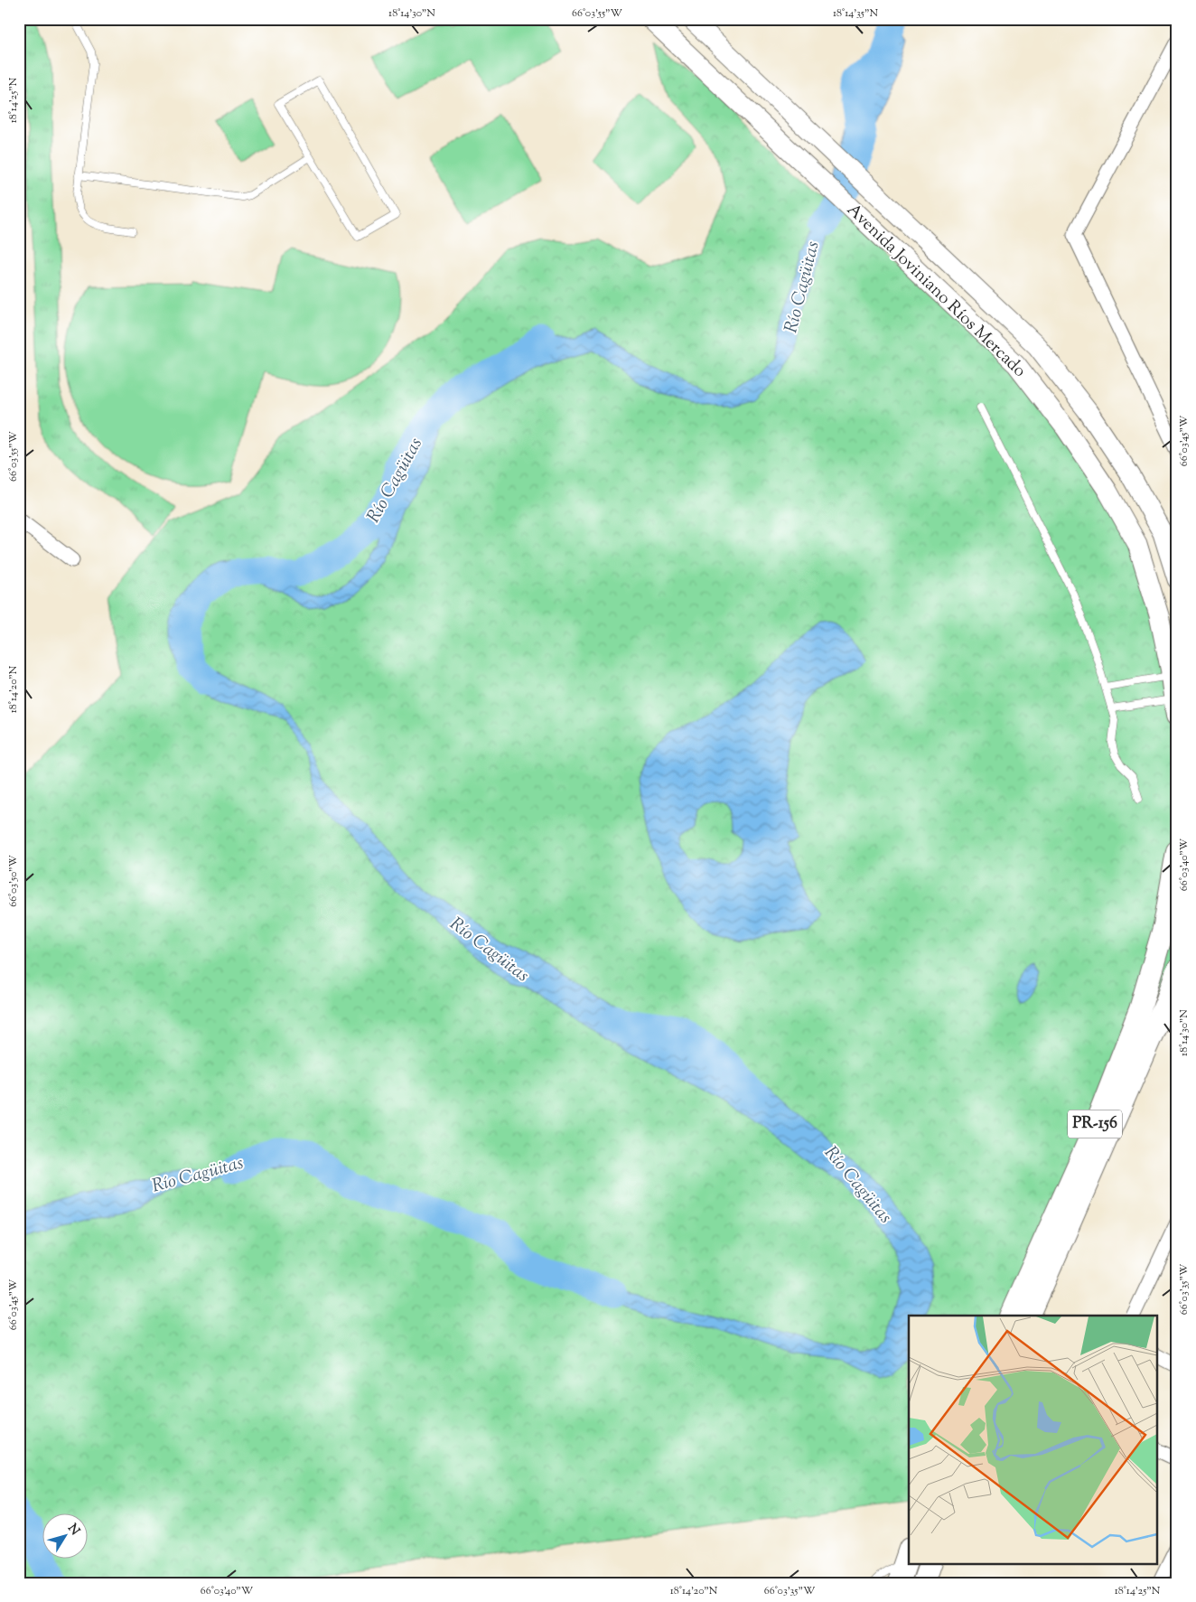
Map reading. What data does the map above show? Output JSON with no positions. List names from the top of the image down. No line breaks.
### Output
{"streets":{"main road":["Avenida Joviniano Ríos Mercado","PR-156"]},"water":["Río Cagüitas"],"north":"top right","coordinates":["18°14'30\"N","66°03'55\"W","18°14'35\"N","18°14'25\"N","66°03'45\"W","18°14'20\"N","66°03'40\"W","66°03'50\"W","66°03'35\"W"]}
